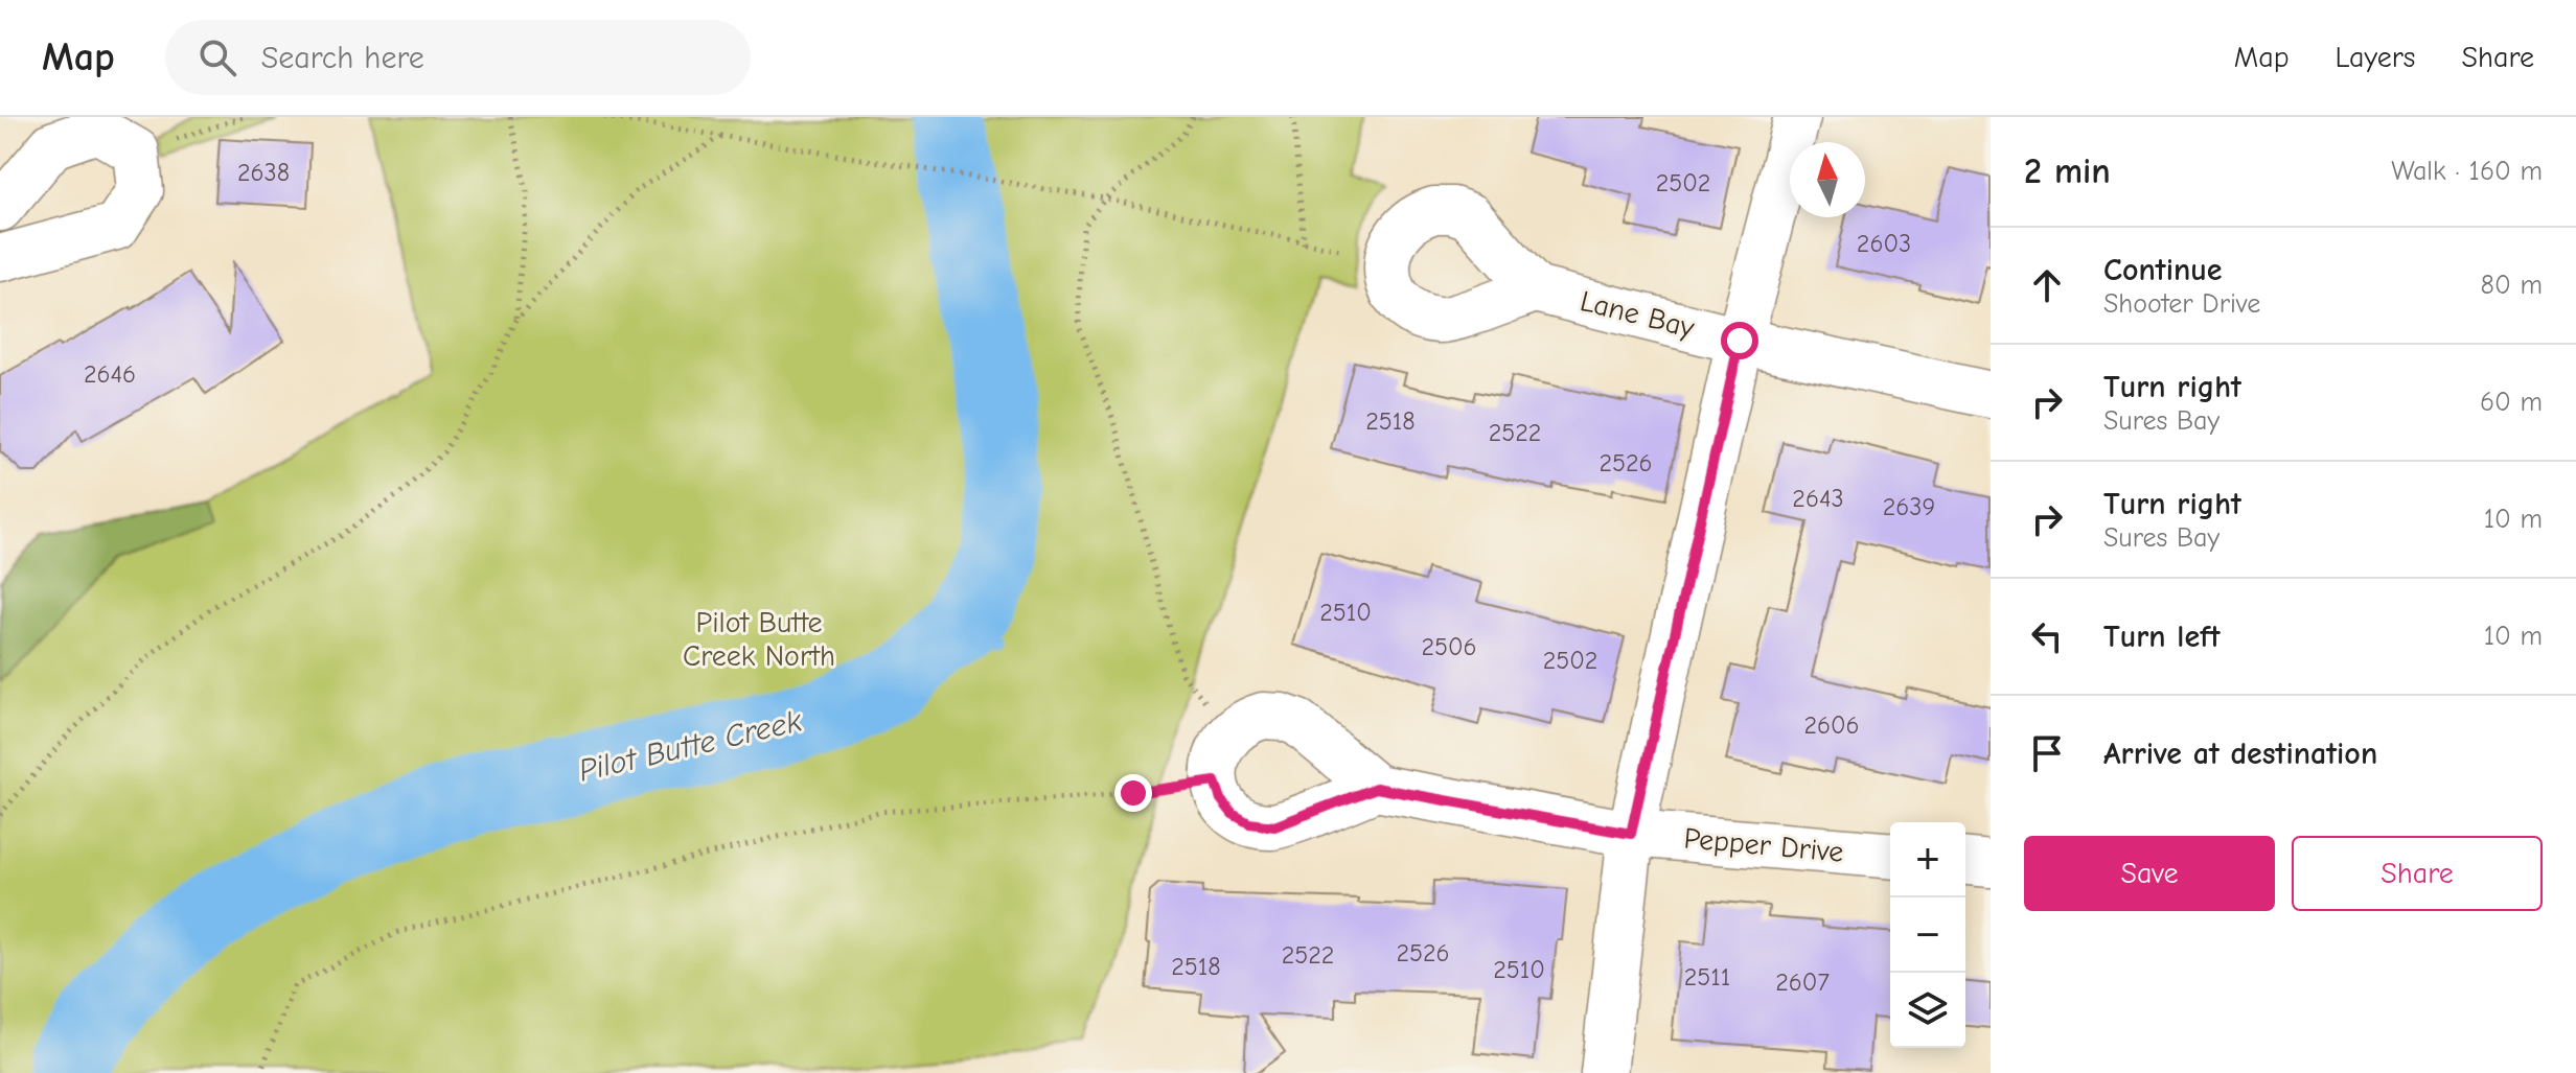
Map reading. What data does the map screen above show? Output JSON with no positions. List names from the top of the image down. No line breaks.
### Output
{"streets":{"street":["Lane Bay","Pepper Drive"]},"water":["Pilot Butte Creek"],"parks":["Pilot Butte Creek North"],"house_numbers":["2638","2502","2603","2646","2518","2522","2526","2643","2639","2510","2506","2502","2606","2526","2522","2518","2510","2511","2607"],"north":"top","page":{"header":"Map","search":"Search here","nav":["Map","Layers","Share"],"heading":["2 min","Walk · 160 m"],"list":[["Continue","Shooter Drive","80 m"],["Turn right","Sures Bay","60 m"],["Turn right","Sures Bay","10 m"],["Turn left","10 m"],"Arrive at destination"],"buttons":["Save","Share"],"map_buttons":["+","−"]}}
